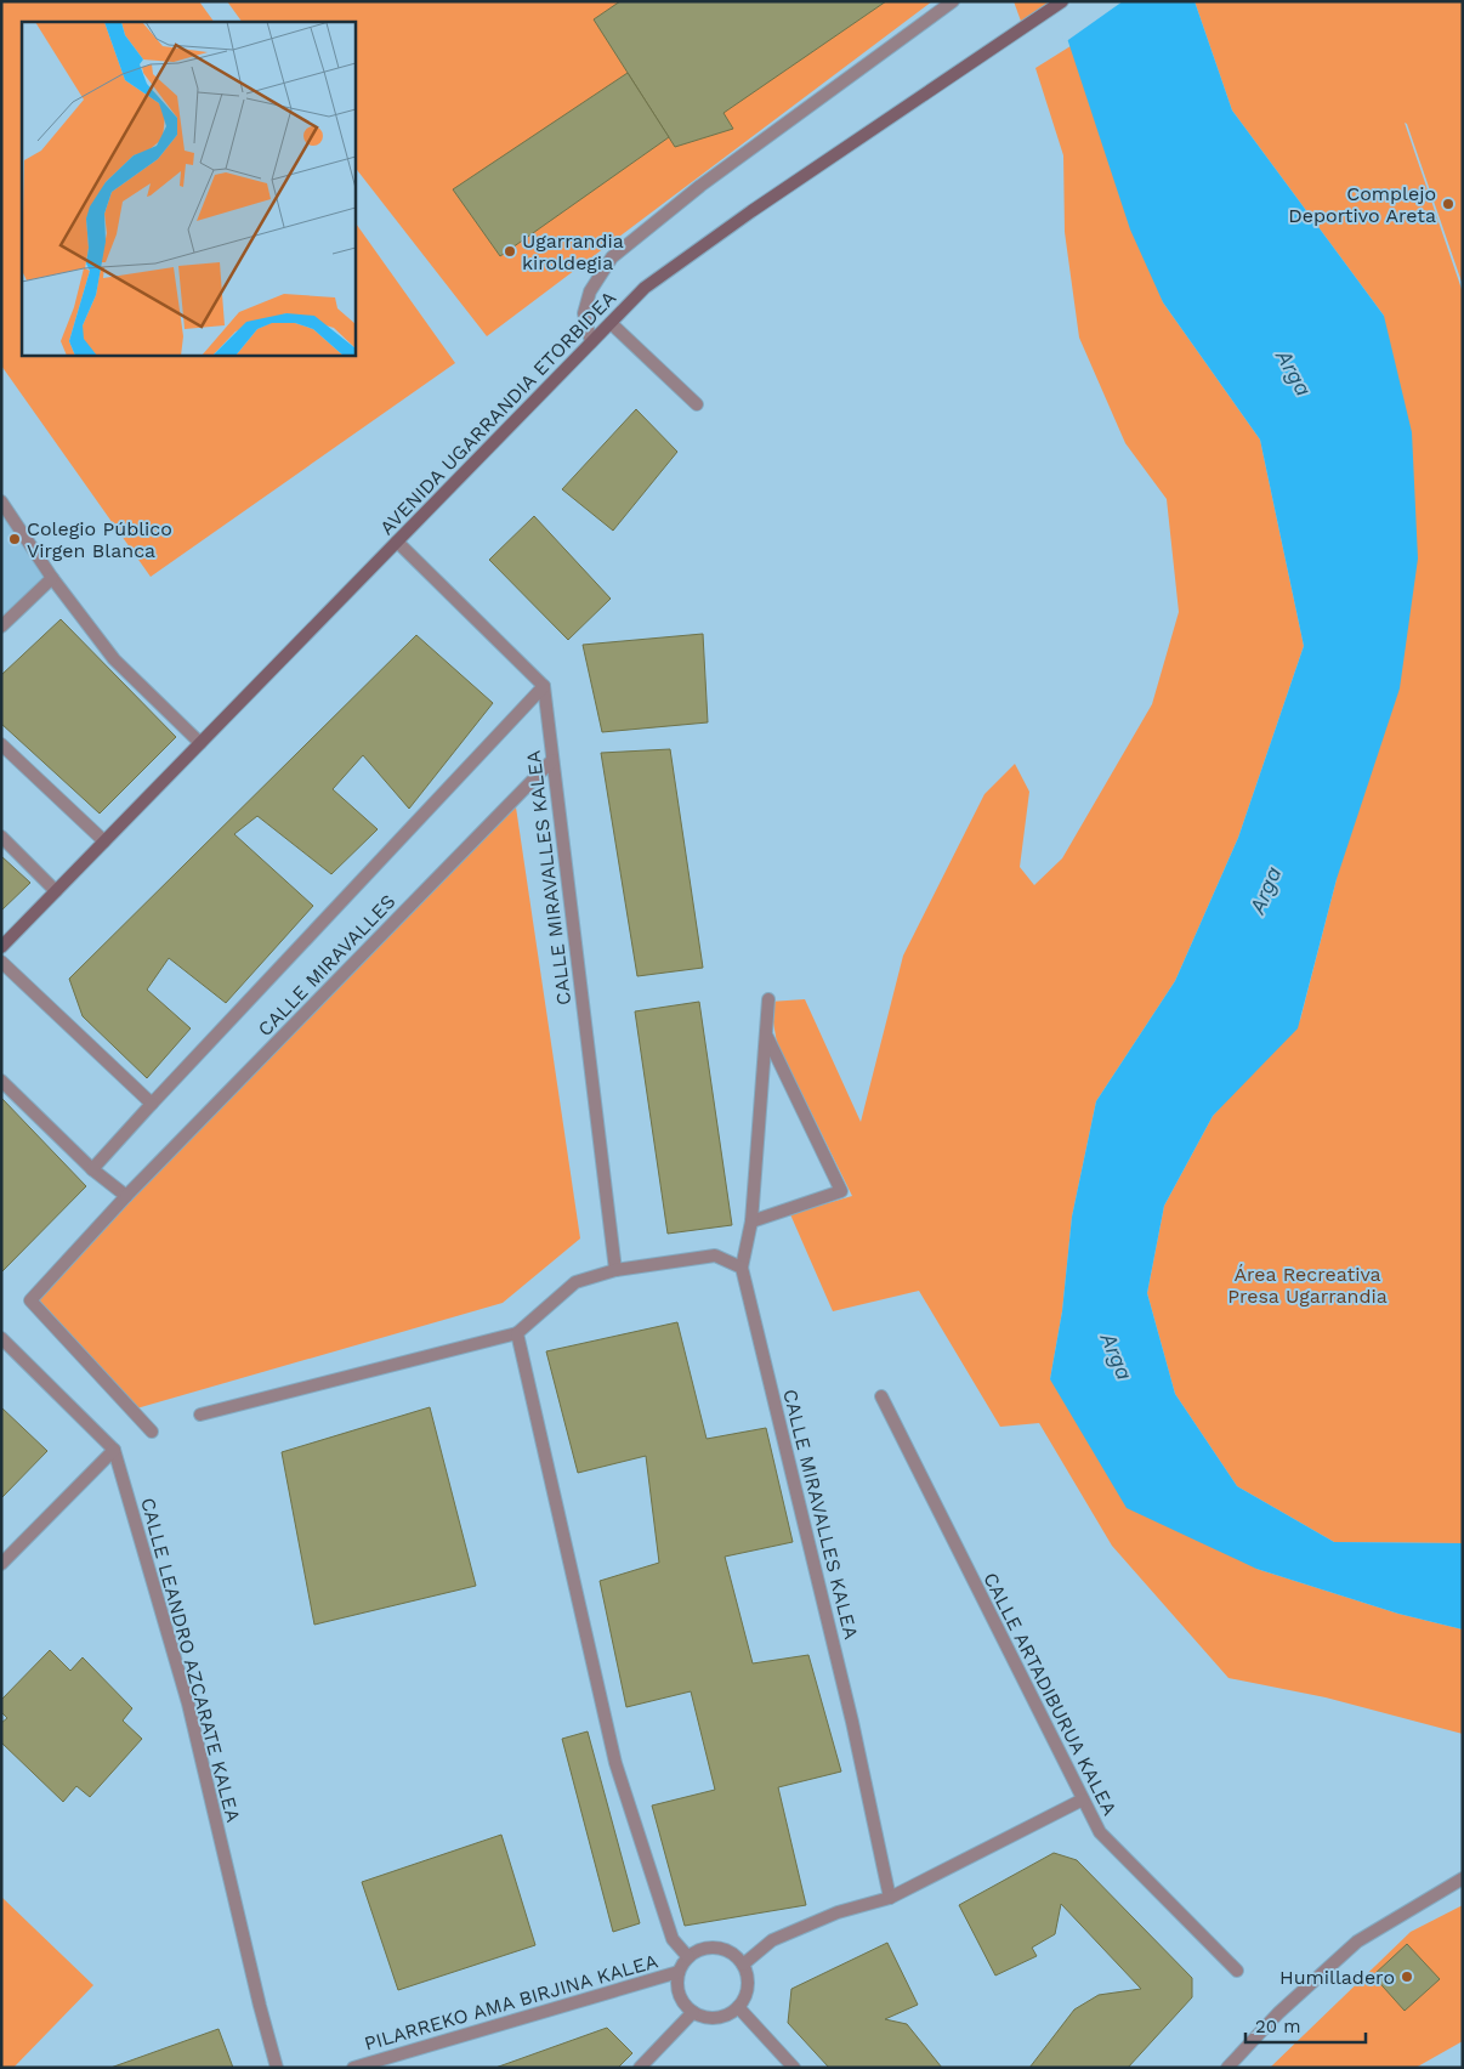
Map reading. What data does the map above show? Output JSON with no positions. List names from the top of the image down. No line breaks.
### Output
{"streets":{"street":["AVENIDA UGARRANDIA ETORBIDEA","CALLE MIRAVALLES KALEA","CALLE MIRAVALLES","CALLE LEANDRO AZCARATE KALEA","CALLE ARTADIBURUA KALEA","PILARREKO AMA BIRJINA KALEA"]},"crossings":[["CALLE MIRAVALLES KALEA","CALLE MIRAVALLES"]],"water":["Arga"],"parks":["Área Recreativa Presa Ugarrandia"],"places":["Complejo Deportivo Areta","Ugarrandia kiroldegia","Colegio Público Virgen Blanca","Humilladero"],"scale_bar":"20 m"}
